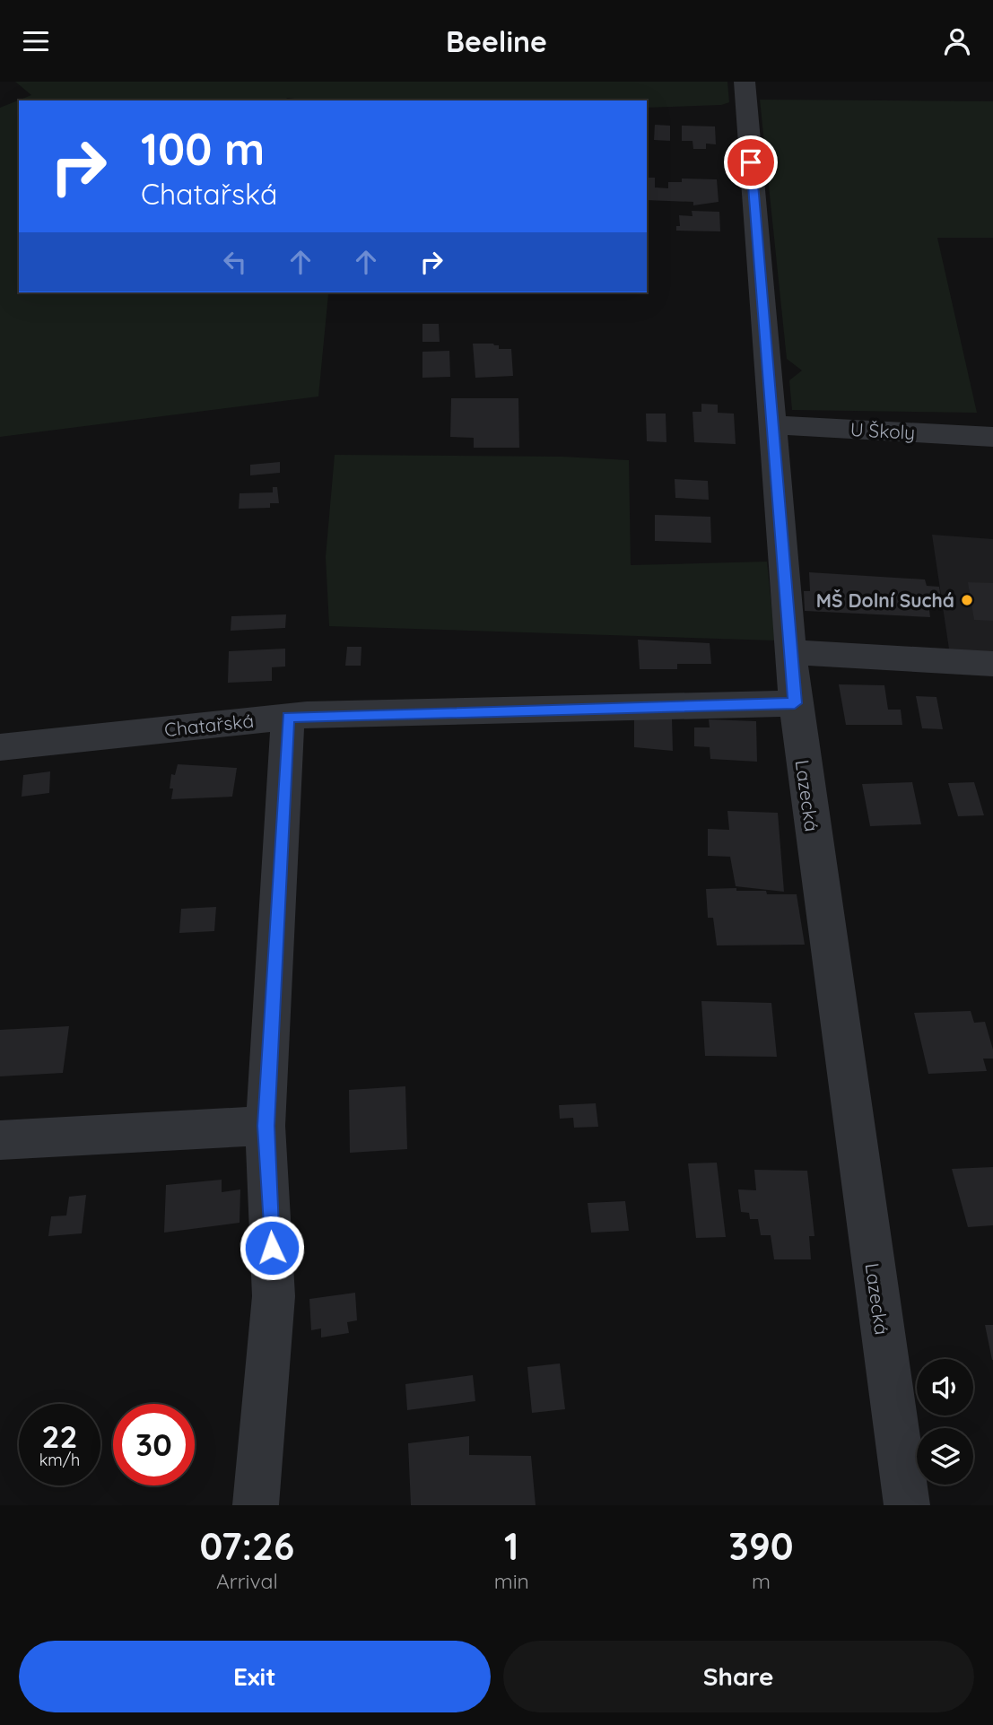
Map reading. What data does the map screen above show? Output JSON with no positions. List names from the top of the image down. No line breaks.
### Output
{"streets":{"street":["U Školy","Chatařská","Lazecká"]},"crossings":[["U Školy","Lazecká"],["Chatařská","Lazecká"]],"places":["MŠ Dolní Suchá"],"page":{"header":"Beeline","turn":["100 m","Chatařská"],"speed":"22 km/h","limit":"30","eta":["07:26","Arrival","1","min","390","m"],"buttons":["Exit","Share"]}}
